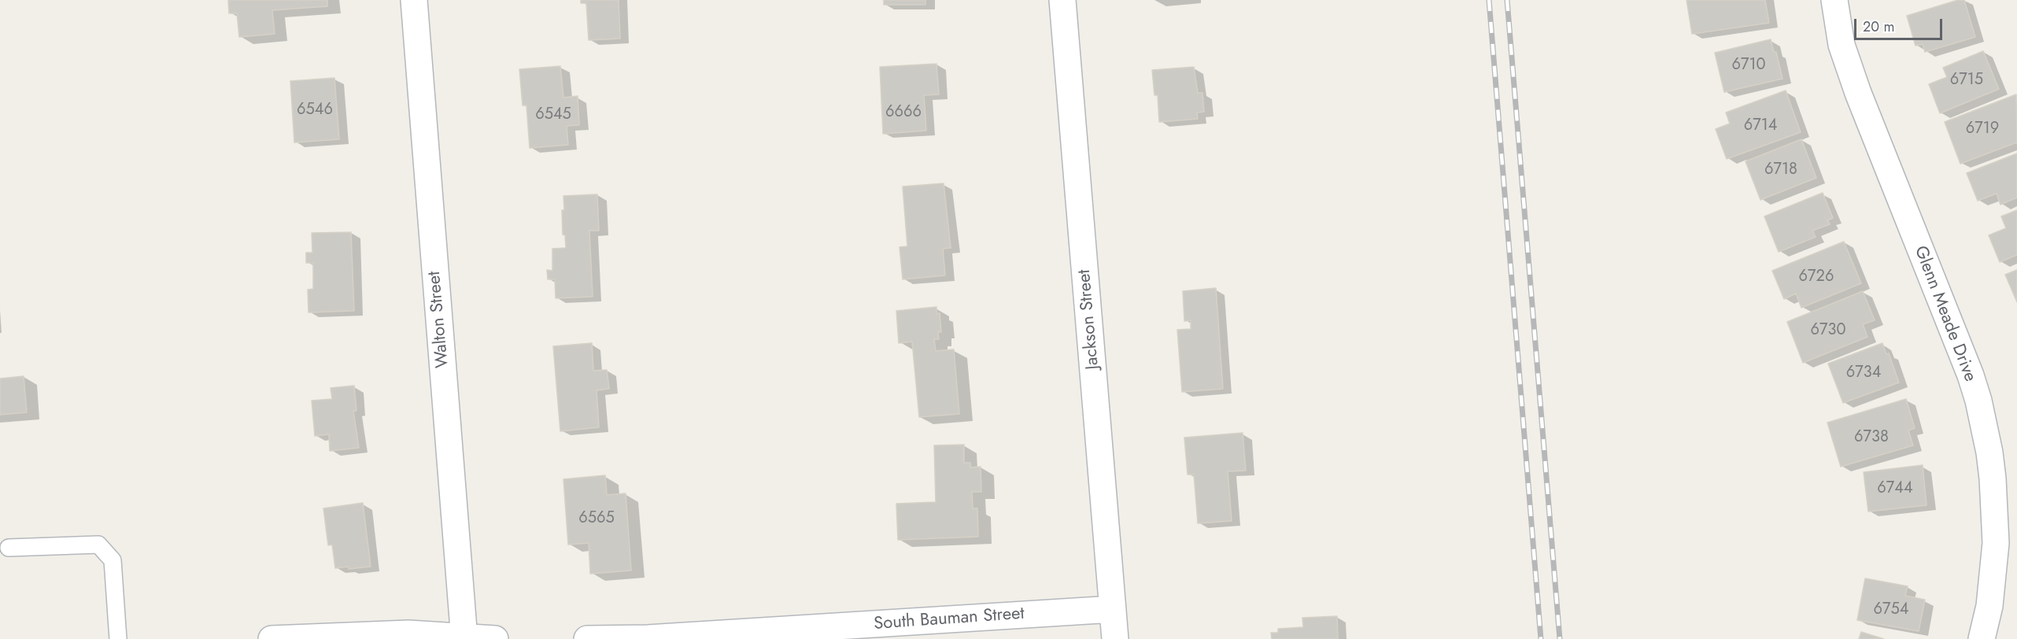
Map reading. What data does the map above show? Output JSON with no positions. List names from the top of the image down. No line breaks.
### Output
{"streets":{"street":["Glenn Meade Drive","Walton Street","Jackson Street","South Bauman Street"]},"crossings":[["Jackson Street","South Bauman Street"]],"house_numbers":["6710","6715","6546","6666","6545","6714","6719","6718","6726","6730","6734","6738","6744","6565","6754"],"scale_bar":"20 m"}
